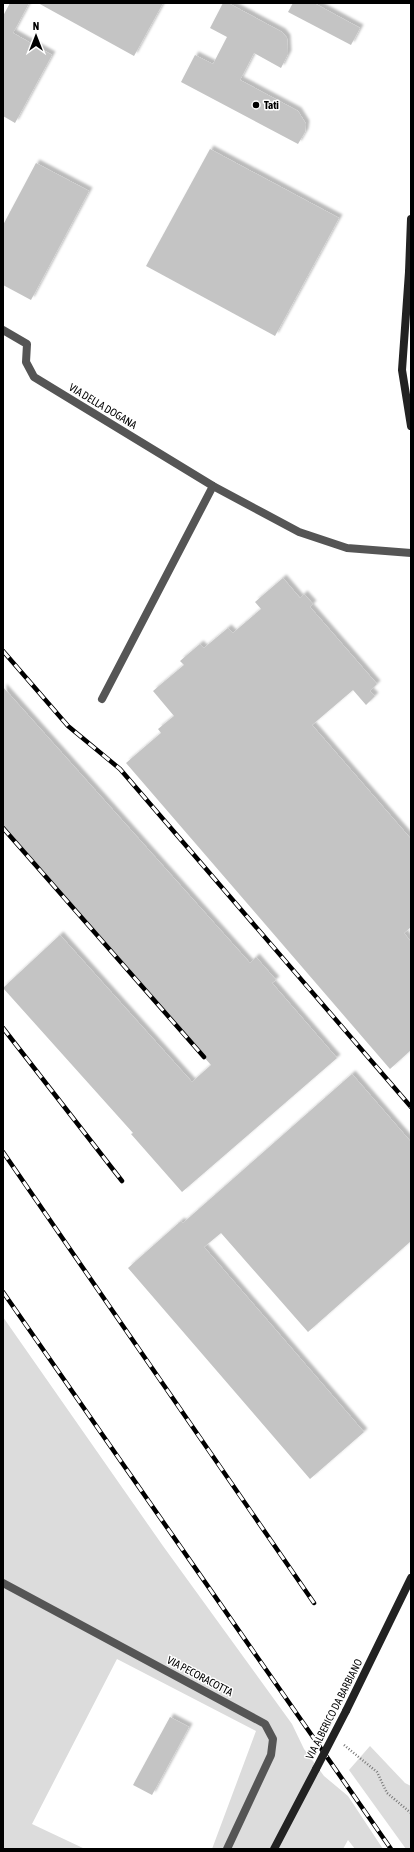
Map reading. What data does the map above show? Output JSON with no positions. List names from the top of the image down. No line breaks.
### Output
{"streets":{"main road":["VIA ALBERICO DA BARBIANO"],"street":["VIA DELLA DOGANA","VIA PECORACOTTA"]},"places":["Tati"],"north":"top"}
